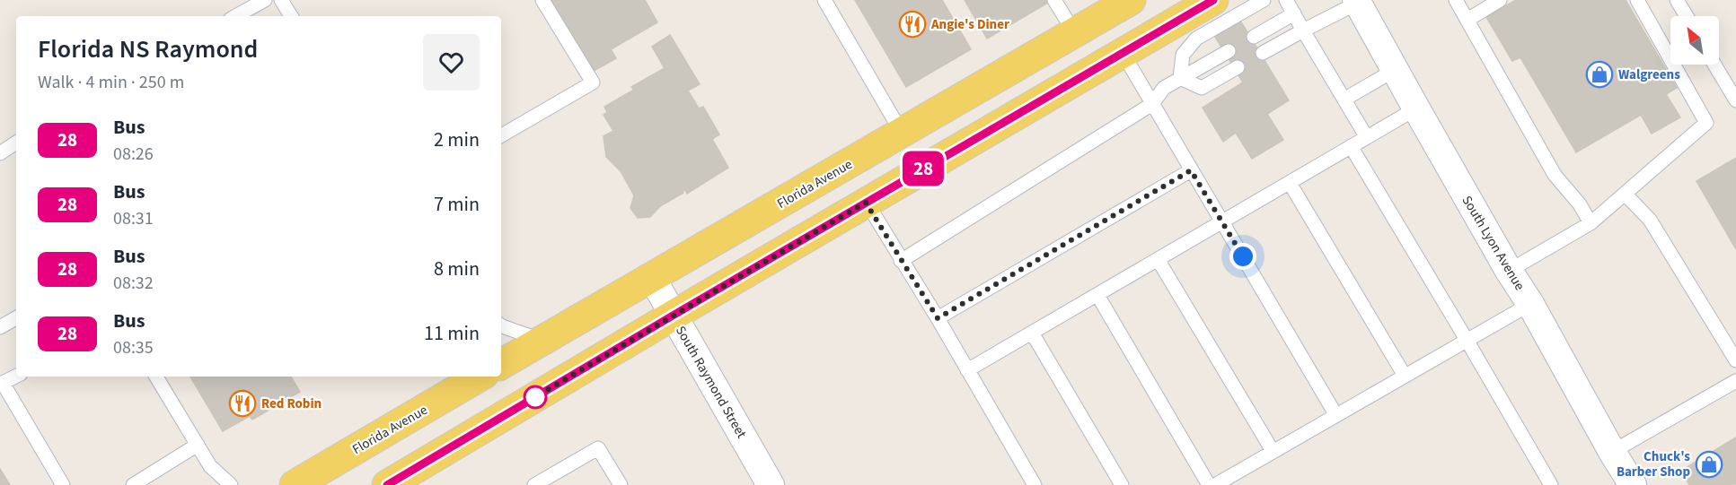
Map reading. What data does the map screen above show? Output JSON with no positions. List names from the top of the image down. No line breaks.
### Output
{"streets":{"main road":["Florida Avenue"],"street":["South Lyon Avenue","South Raymond Street"]},"crossings":[["Florida Avenue","South Raymond Street"]],"places":{"restaurant":["Angie's Diner","Red Robin"],"shop":["Walgreens","Chuck's Barber Shop"]},"lines":["bus line 28"],"north":"top left","page":{"on_map":"28","heading":["Florida NS Raymond","Walk · 4 min · 250 m"],"list":[{"mark":"28","name":"Bus","note":"08:26","value":"2 min"},{"mark":"28","name":"Bus","note":"08:31","value":"7 min"},{"mark":"28","name":"Bus","note":"08:32","value":"8 min"},{"mark":"28","name":"Bus","note":"08:35","value":"11 min"}]}}
